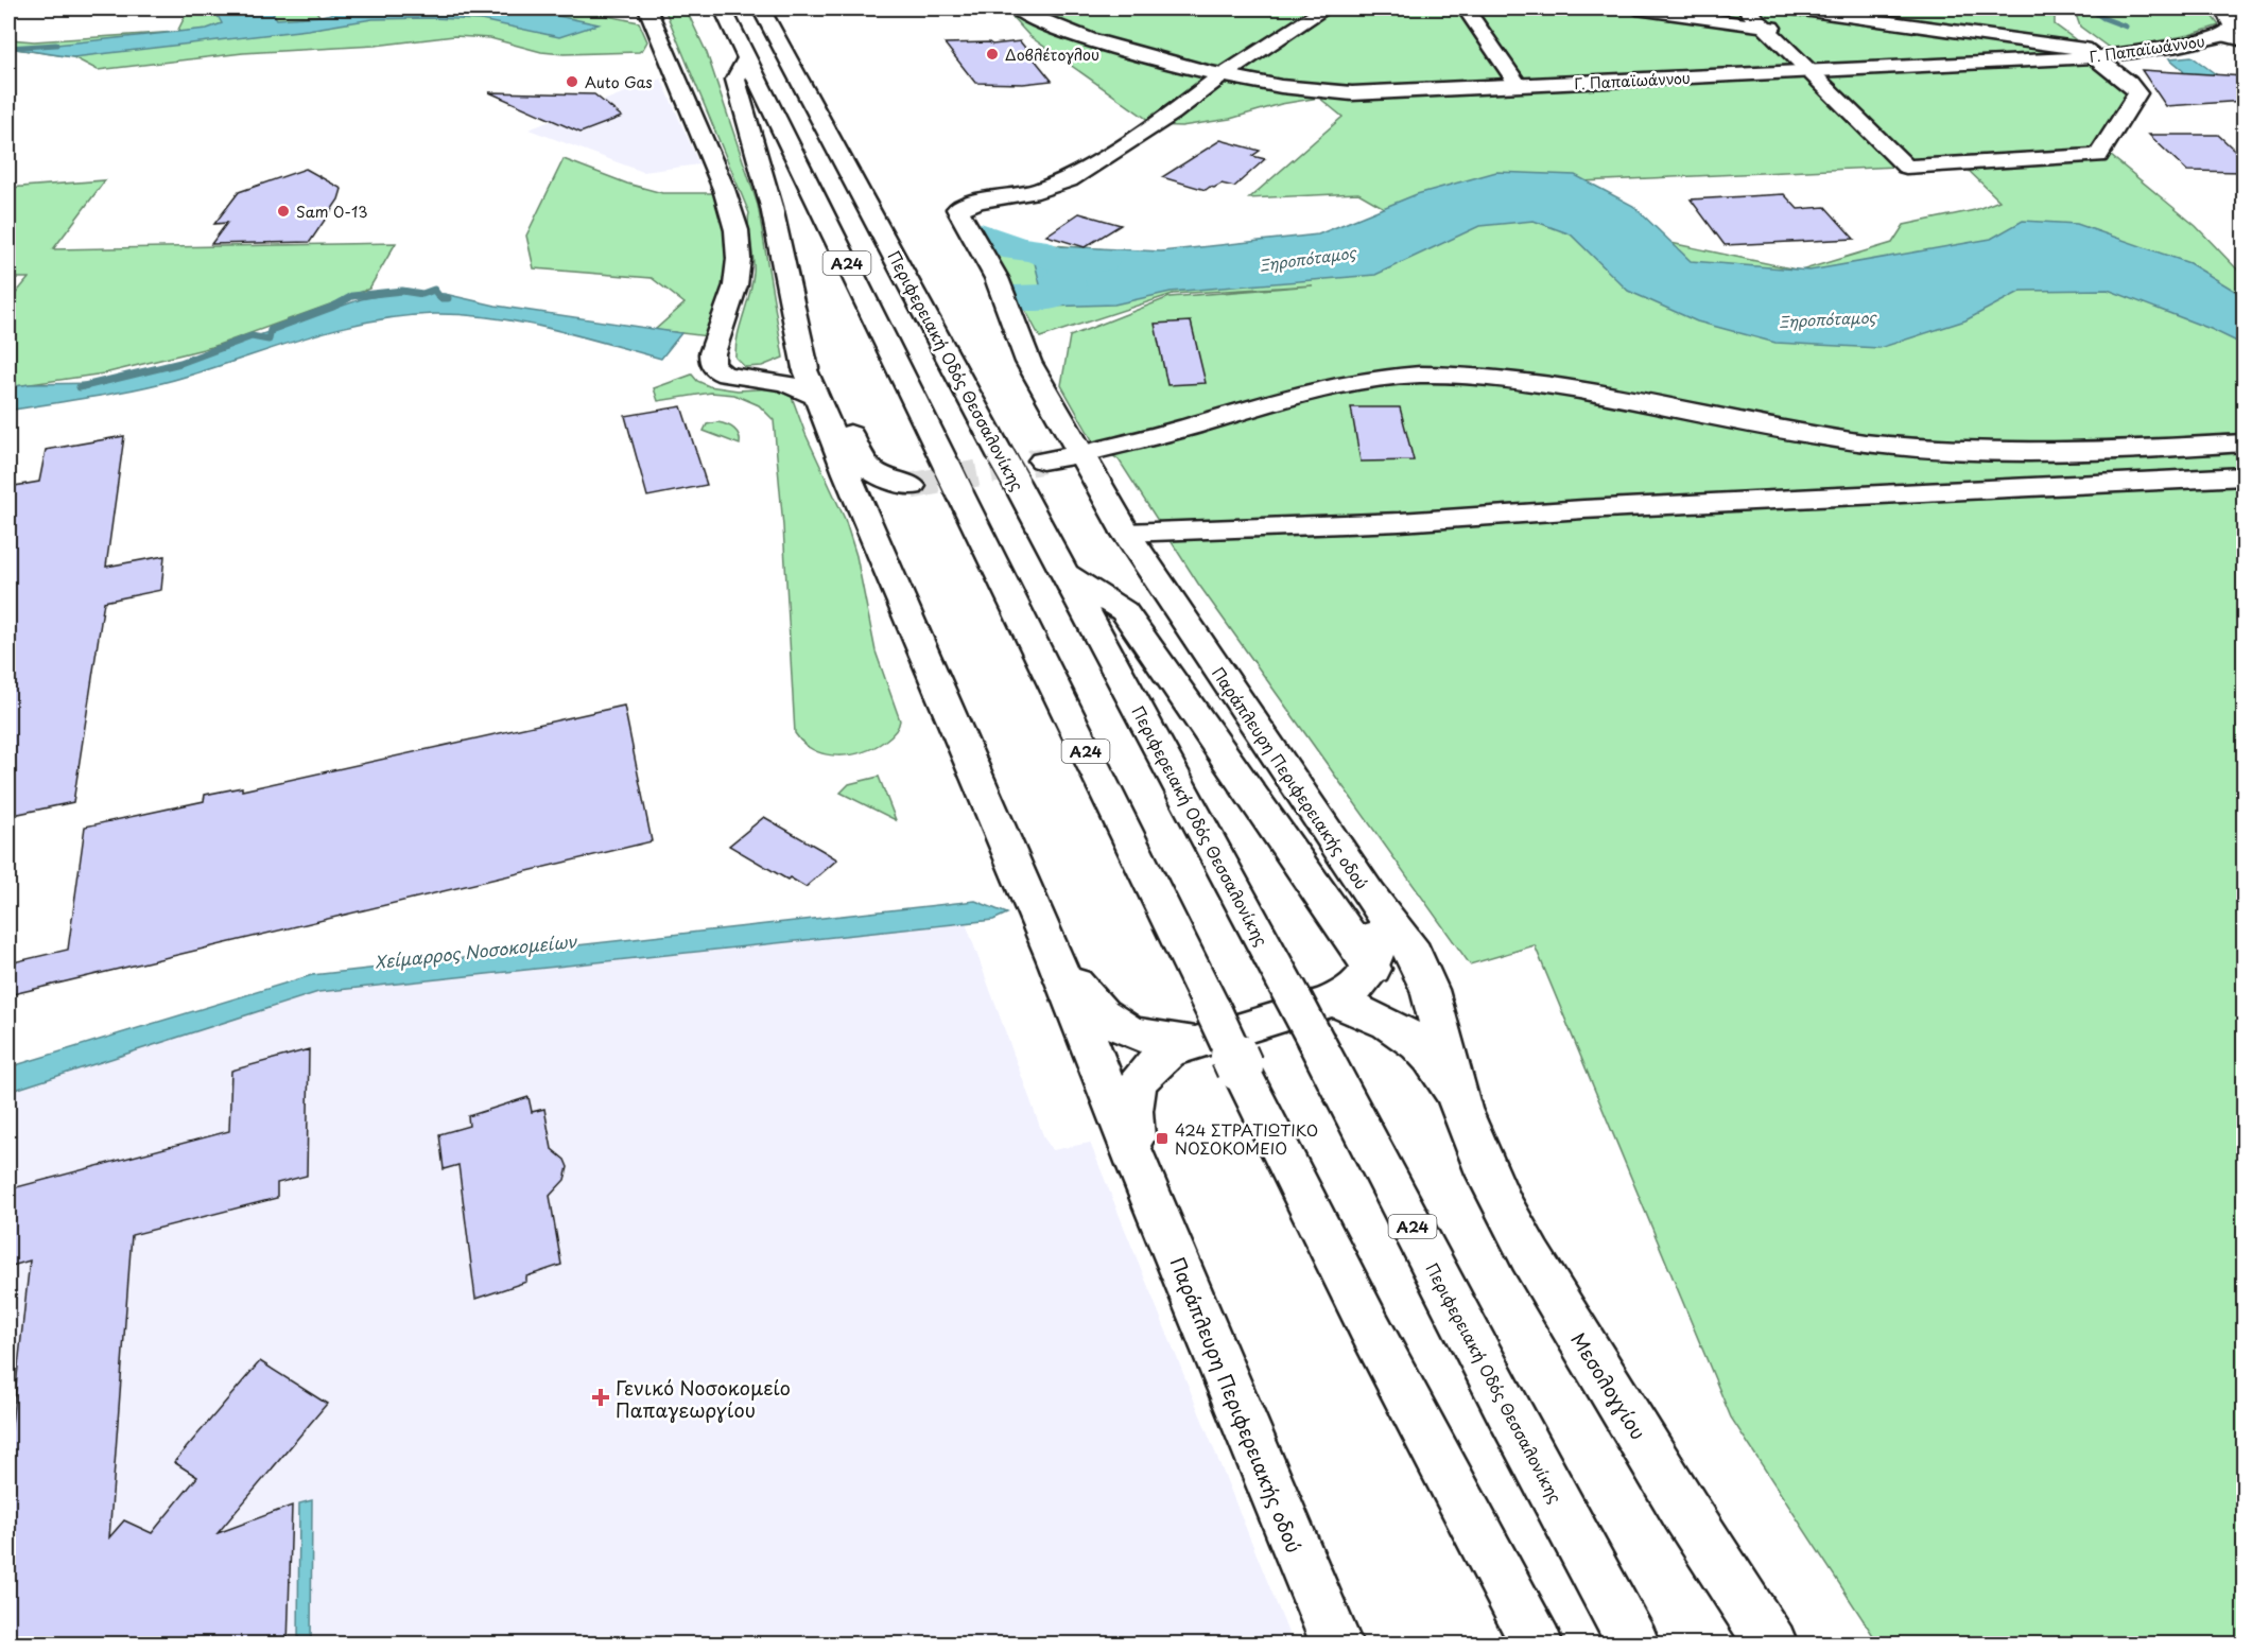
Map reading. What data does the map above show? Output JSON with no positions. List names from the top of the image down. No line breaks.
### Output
{"streets":{"main road":["Γ. Παπαϊωάννου","Α24","Περιφερειακή Οδός Θεσσαλονίκης","Παράπλευρη Περιφερειακής οδού","Μεσολογγίου"]},"crossings":[["Γ. Παπαϊωάννου","Παράπλευρη Περιφερειακής οδού"],["Παράπλευρη Περιφερειακής οδού","Μεσολογγίου"]],"water":["Ξηροπόταμος","Χείμαρρος Νοσοκομείων"],"places":{"other":["Δοβλέτογλου","Auto Gas","Sam 0-13"],"transit":["424 ΣΤΡΑΤΙΩΤΙΚΟ ΝΟΣΟΚΟΜΕΙΟ"],"health":["Γενικό Νοσοκομείο Παπαγεωργίου"]}}
